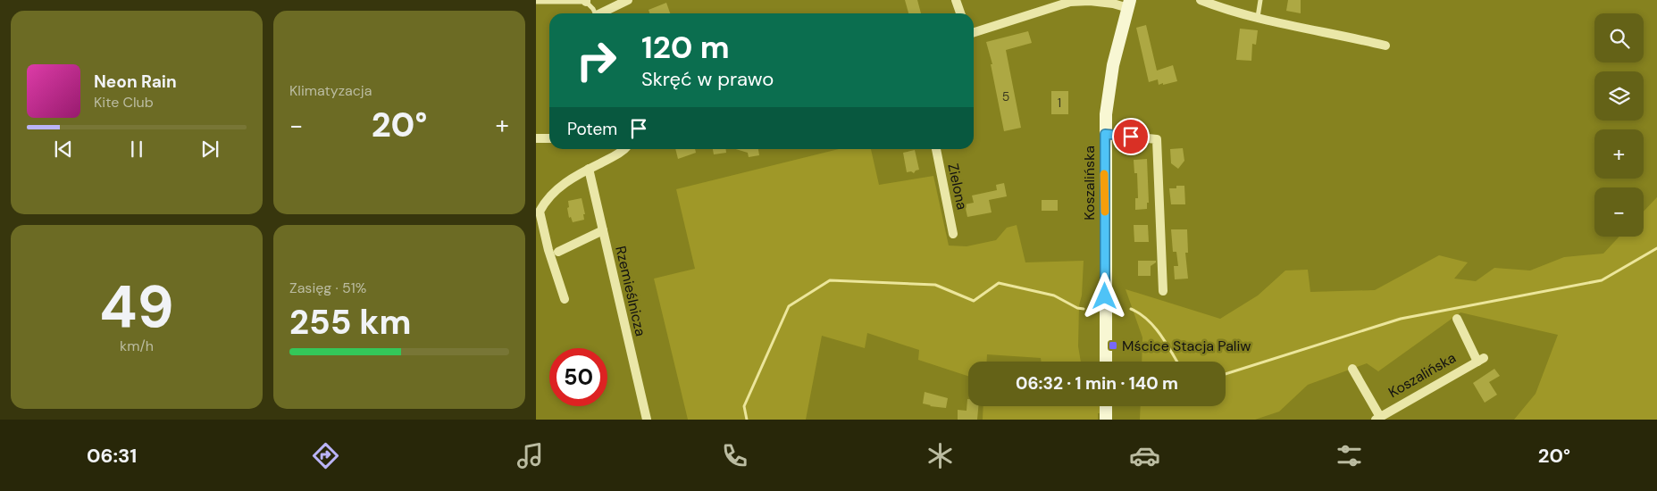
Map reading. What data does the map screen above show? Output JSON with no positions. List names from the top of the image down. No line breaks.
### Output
{"streets":{"main road":["Koszalińska"],"street":["Zielona","Rzemieślnicza"]},"places":{"transit":["Mścice Stacja Paliw"]},"house_numbers":["5","1"],"page":{"tile":["Klimatyzacja",["49","km/h"],["Zasięg · 51%","255 km"]],"map_buttons":["+","−"],"turn":["120 m","Skręć w prawo"],"song":["Neon Rain","Kite Club"],"heat":["−","20°","+"],"then":"Potem","limit":"50","trip":"06:32 · 1 min · 140 m","tabs":["06:31","20°"]}}
